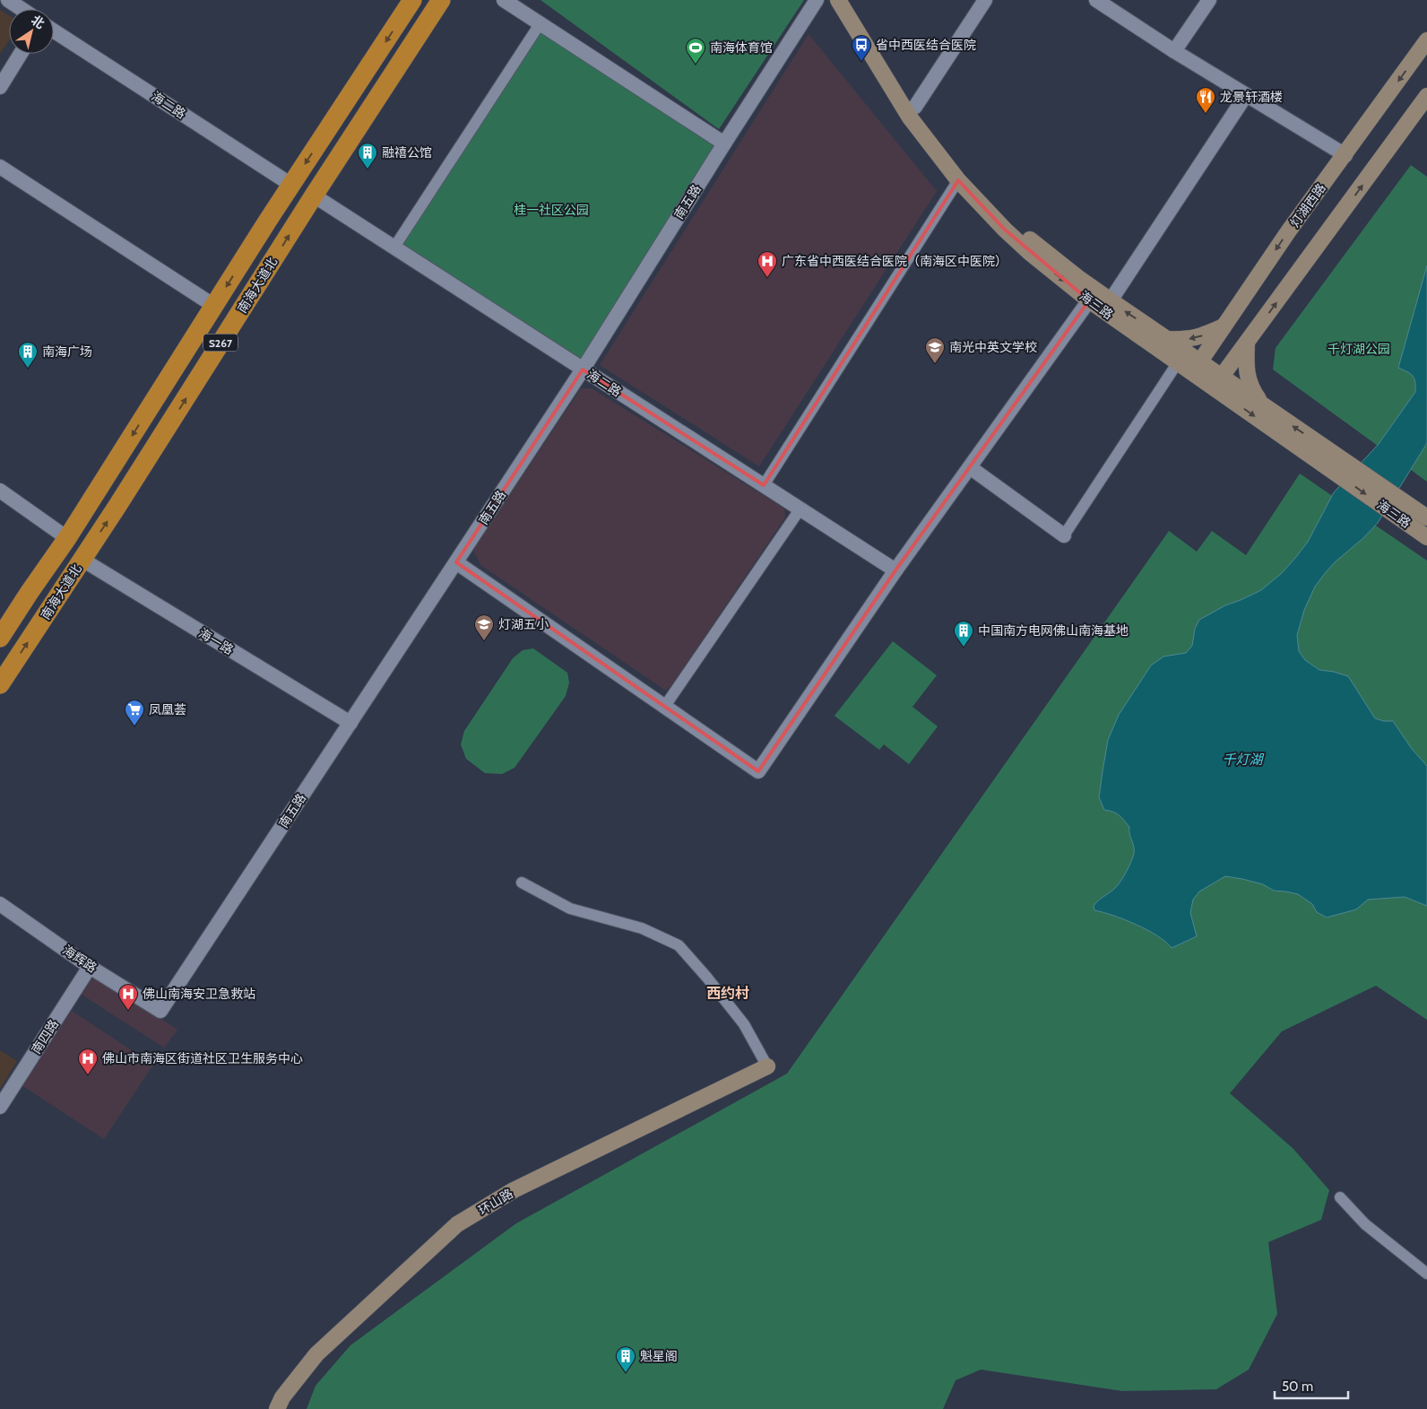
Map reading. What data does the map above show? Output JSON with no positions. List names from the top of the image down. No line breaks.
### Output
{"streets":{"highway":["南海大道北","S267"],"main road":["灯湖西路","海三路","环山路"],"street":["海二路","南五路","海一路","海辉路","南四路"]},"crossings":[["海二路","南五路"],["海二路","南海大道北"],["南五路","海一路"],["南五路","海辉路"],["灯湖西路","海三路"],["南海大道北","海一路"],["海辉路","南四路"]],"districts":["西约村"],"water":["千灯湖"],"parks":["桂一社区公园","千灯湖公园"],"places":{"bus stop":["省中西医结合医院"],"sports":["南海体育馆"],"restaurant":["龙景轩酒楼"],"building":["融禧公馆","南海广场","中国南方电网佛山南海基地","魁星阁"],"hospital":["广东省中西医结合医院（南海区中医院）","佛山南海安卫急救站","佛山市南海区街道社区卫生服务中心"],"school or university":["南光中英文学校","灯湖五小"],"supermarket":["凤凰荟"]},"scale_bar":"50 m","north":"top right"}
